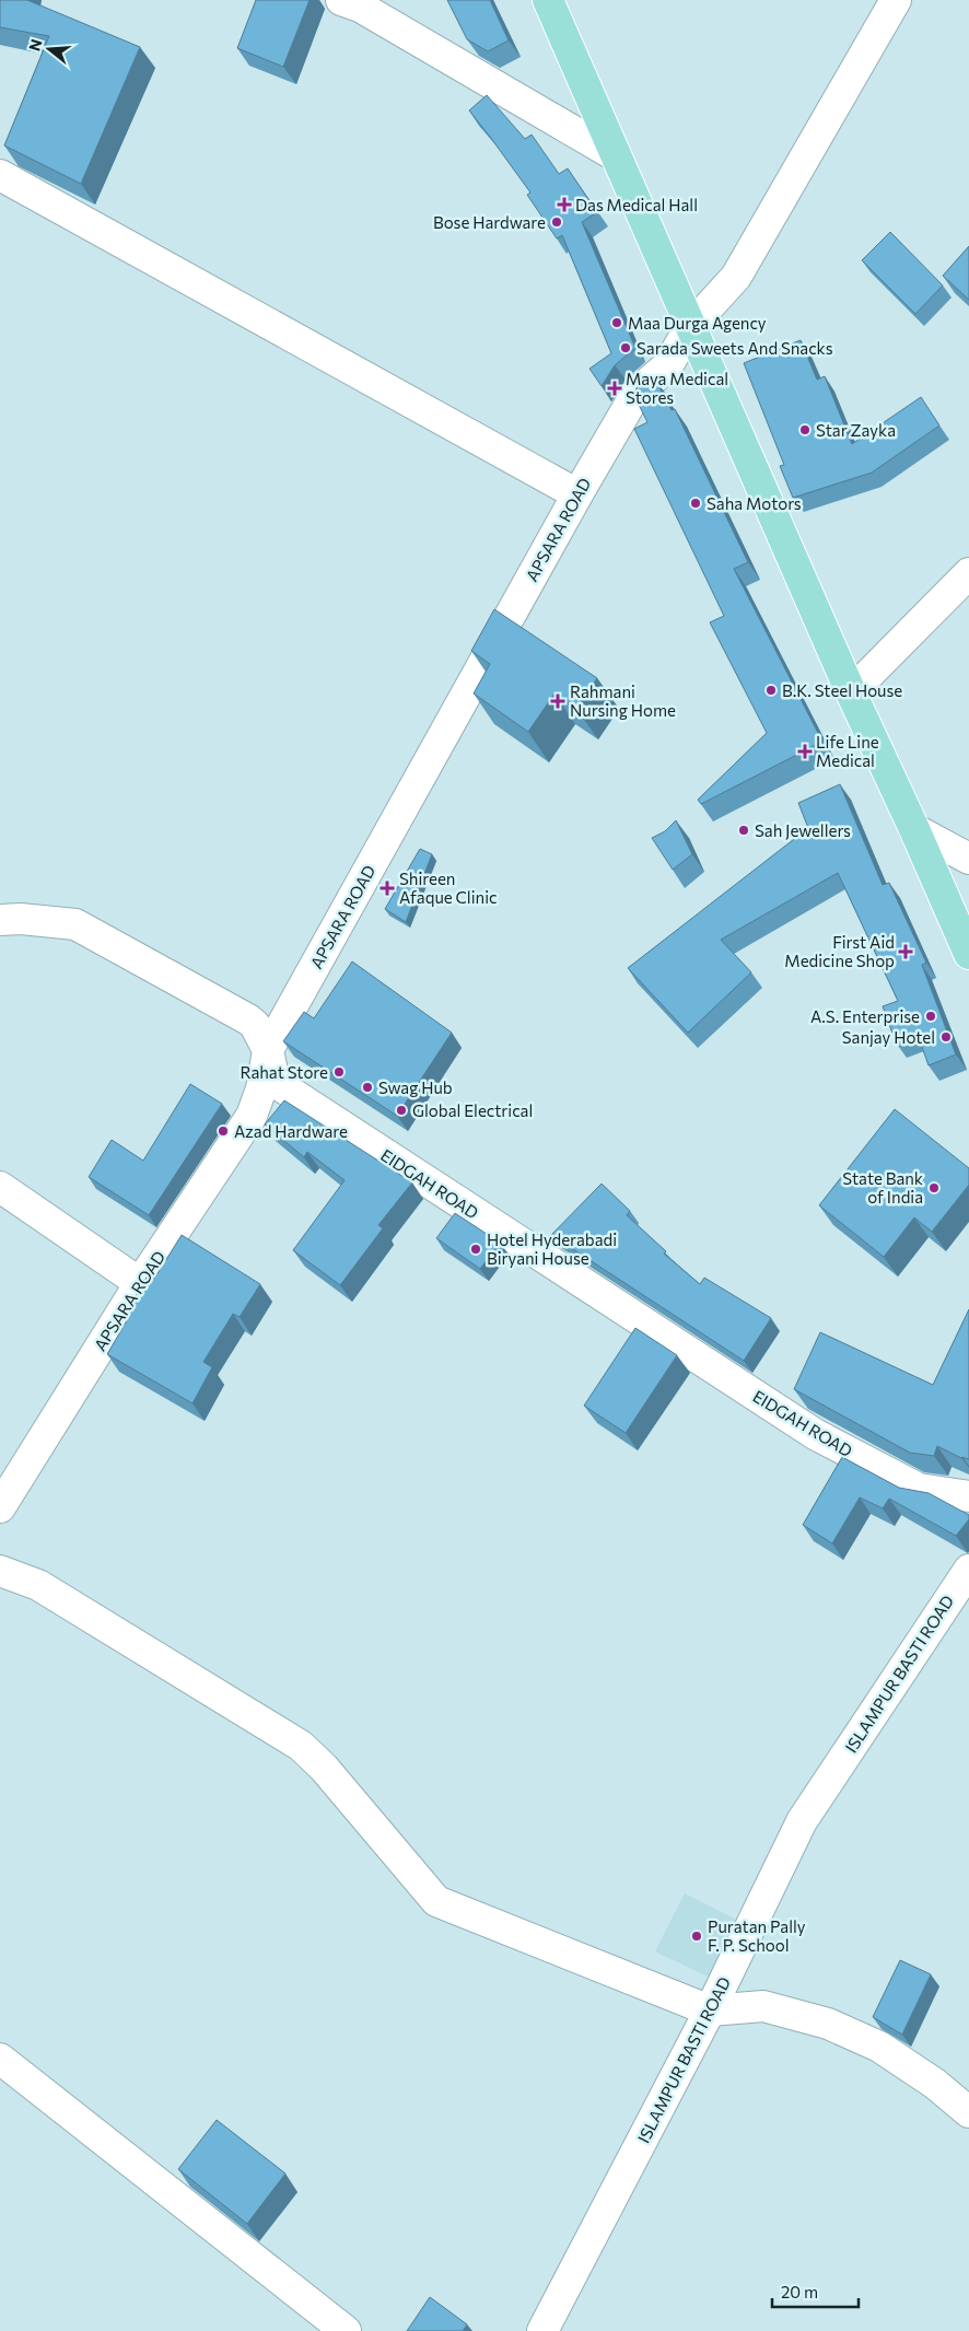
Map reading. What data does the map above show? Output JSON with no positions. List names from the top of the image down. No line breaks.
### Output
{"streets":{"street":["APSARA ROAD","EIDGAH ROAD","ISLAMPUR BASTI ROAD"]},"crossings":[["APSARA ROAD","EIDGAH ROAD"]],"places":{"health":["Das Medical Hall","Maya Medical Stores","Rahmani Nursing Home","Life Line Medical","Shireen Afaque Clinic","First Aid Medicine Shop"],"other":["Bose Hardware","Maa Durga Agency","Sarada Sweets And Snacks","Star Zayka","Saha Motors","B.K. Steel House","Sah Jewellers","A.S. Enterprise","Sanjay Hotel","Rahat Store","Swag Hub","Global Electrical","Azad Hardware","State Bank of India","Hotel Hyderabadi Biryani House","Puratan Pally F. P. School"]},"scale_bar":"20 m","north":"left"}
